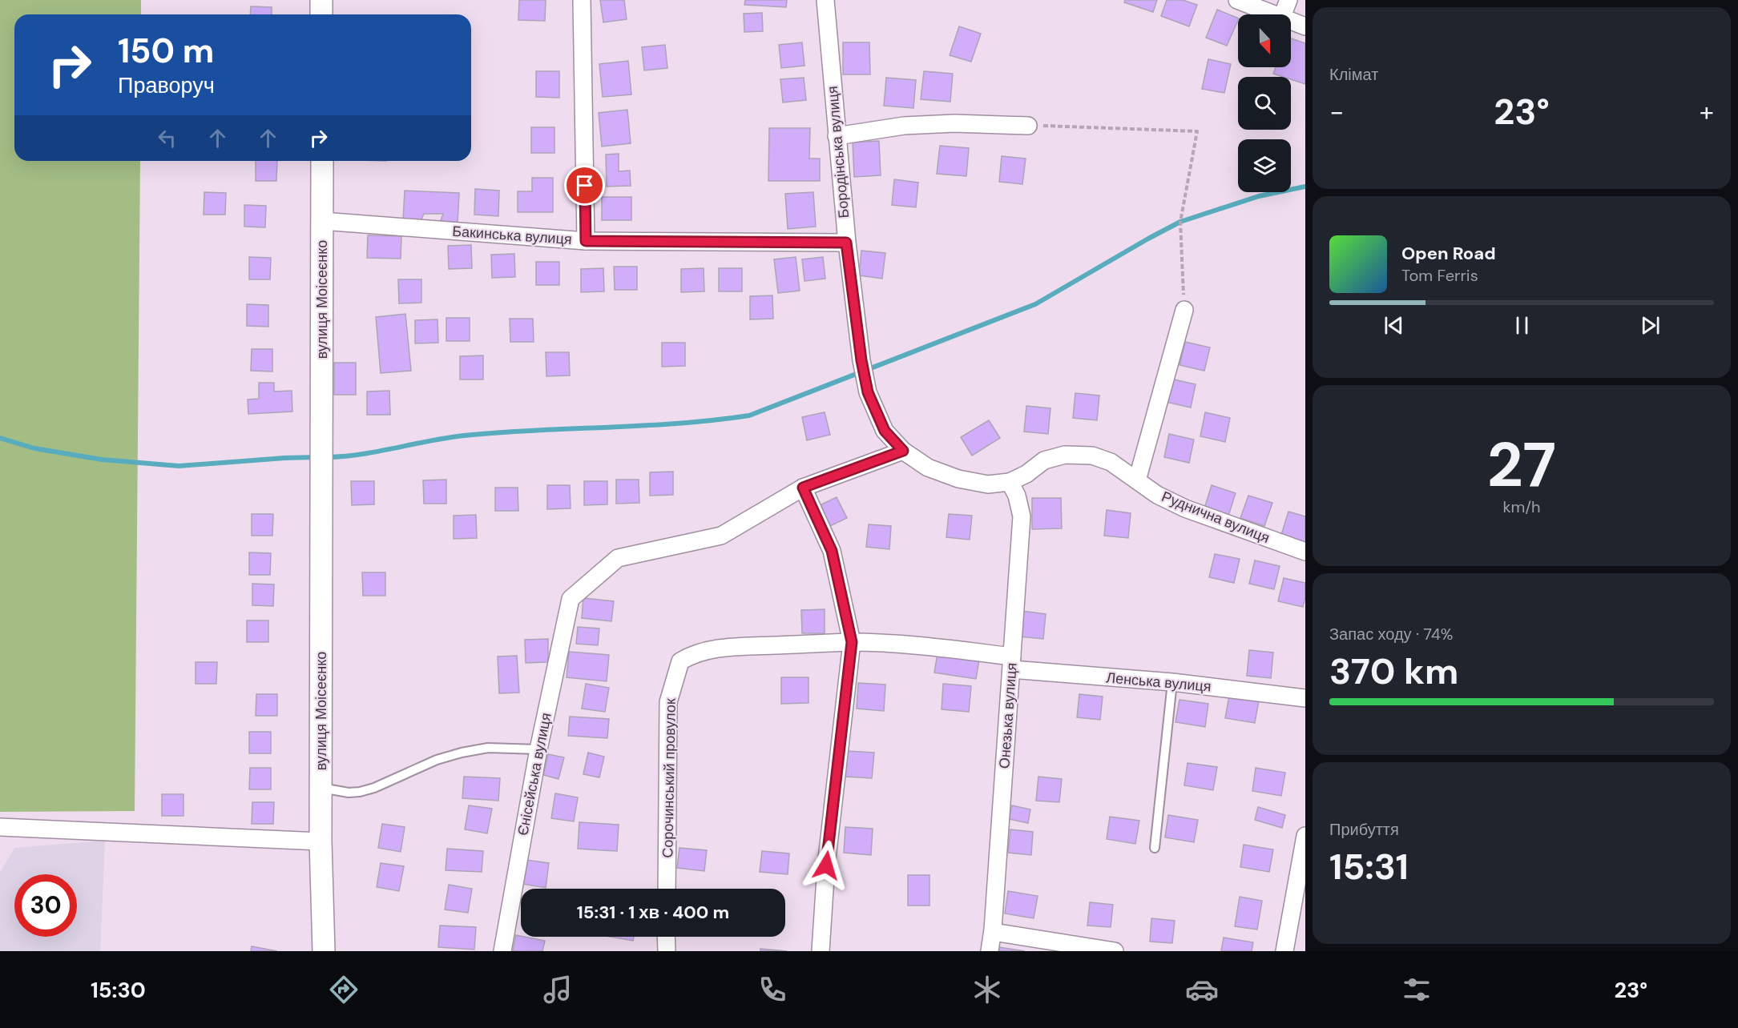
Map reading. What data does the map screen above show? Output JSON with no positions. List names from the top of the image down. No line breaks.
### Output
{"streets":{"street":["Бородінська вулиця","Бакинська вулиця","вулиця Моісеєнко","Руднична вулиця","Ленська вулиця","Онезька вулиця","Єнісейська вулиця","Сорочинський провулок"]},"crossings":[["Бородінська вулиця","Бакинська вулиця"],["Бородінська вулиця","Руднична вулиця"],["Бакинська вулиця","вулиця Моісеєнко"],["Руднична вулиця","Онезька вулиця"],["Ленська вулиця","Онезька вулиця"],["Ленська вулиця","Сорочинський провулок"]],"north":"bottom","page":{"tile":["Клімат",["27","km/h"],["Запас ходу · 74%","370 km"],["Прибуття","15:31"]],"turn":["150 m","Праворуч"],"heat":["−","23°","+"],"song":["Open Road","Tom Ferris"],"limit":"30","trip":"15:31 · 1 хв · 400 m","tabs":["15:30","23°"]}}
